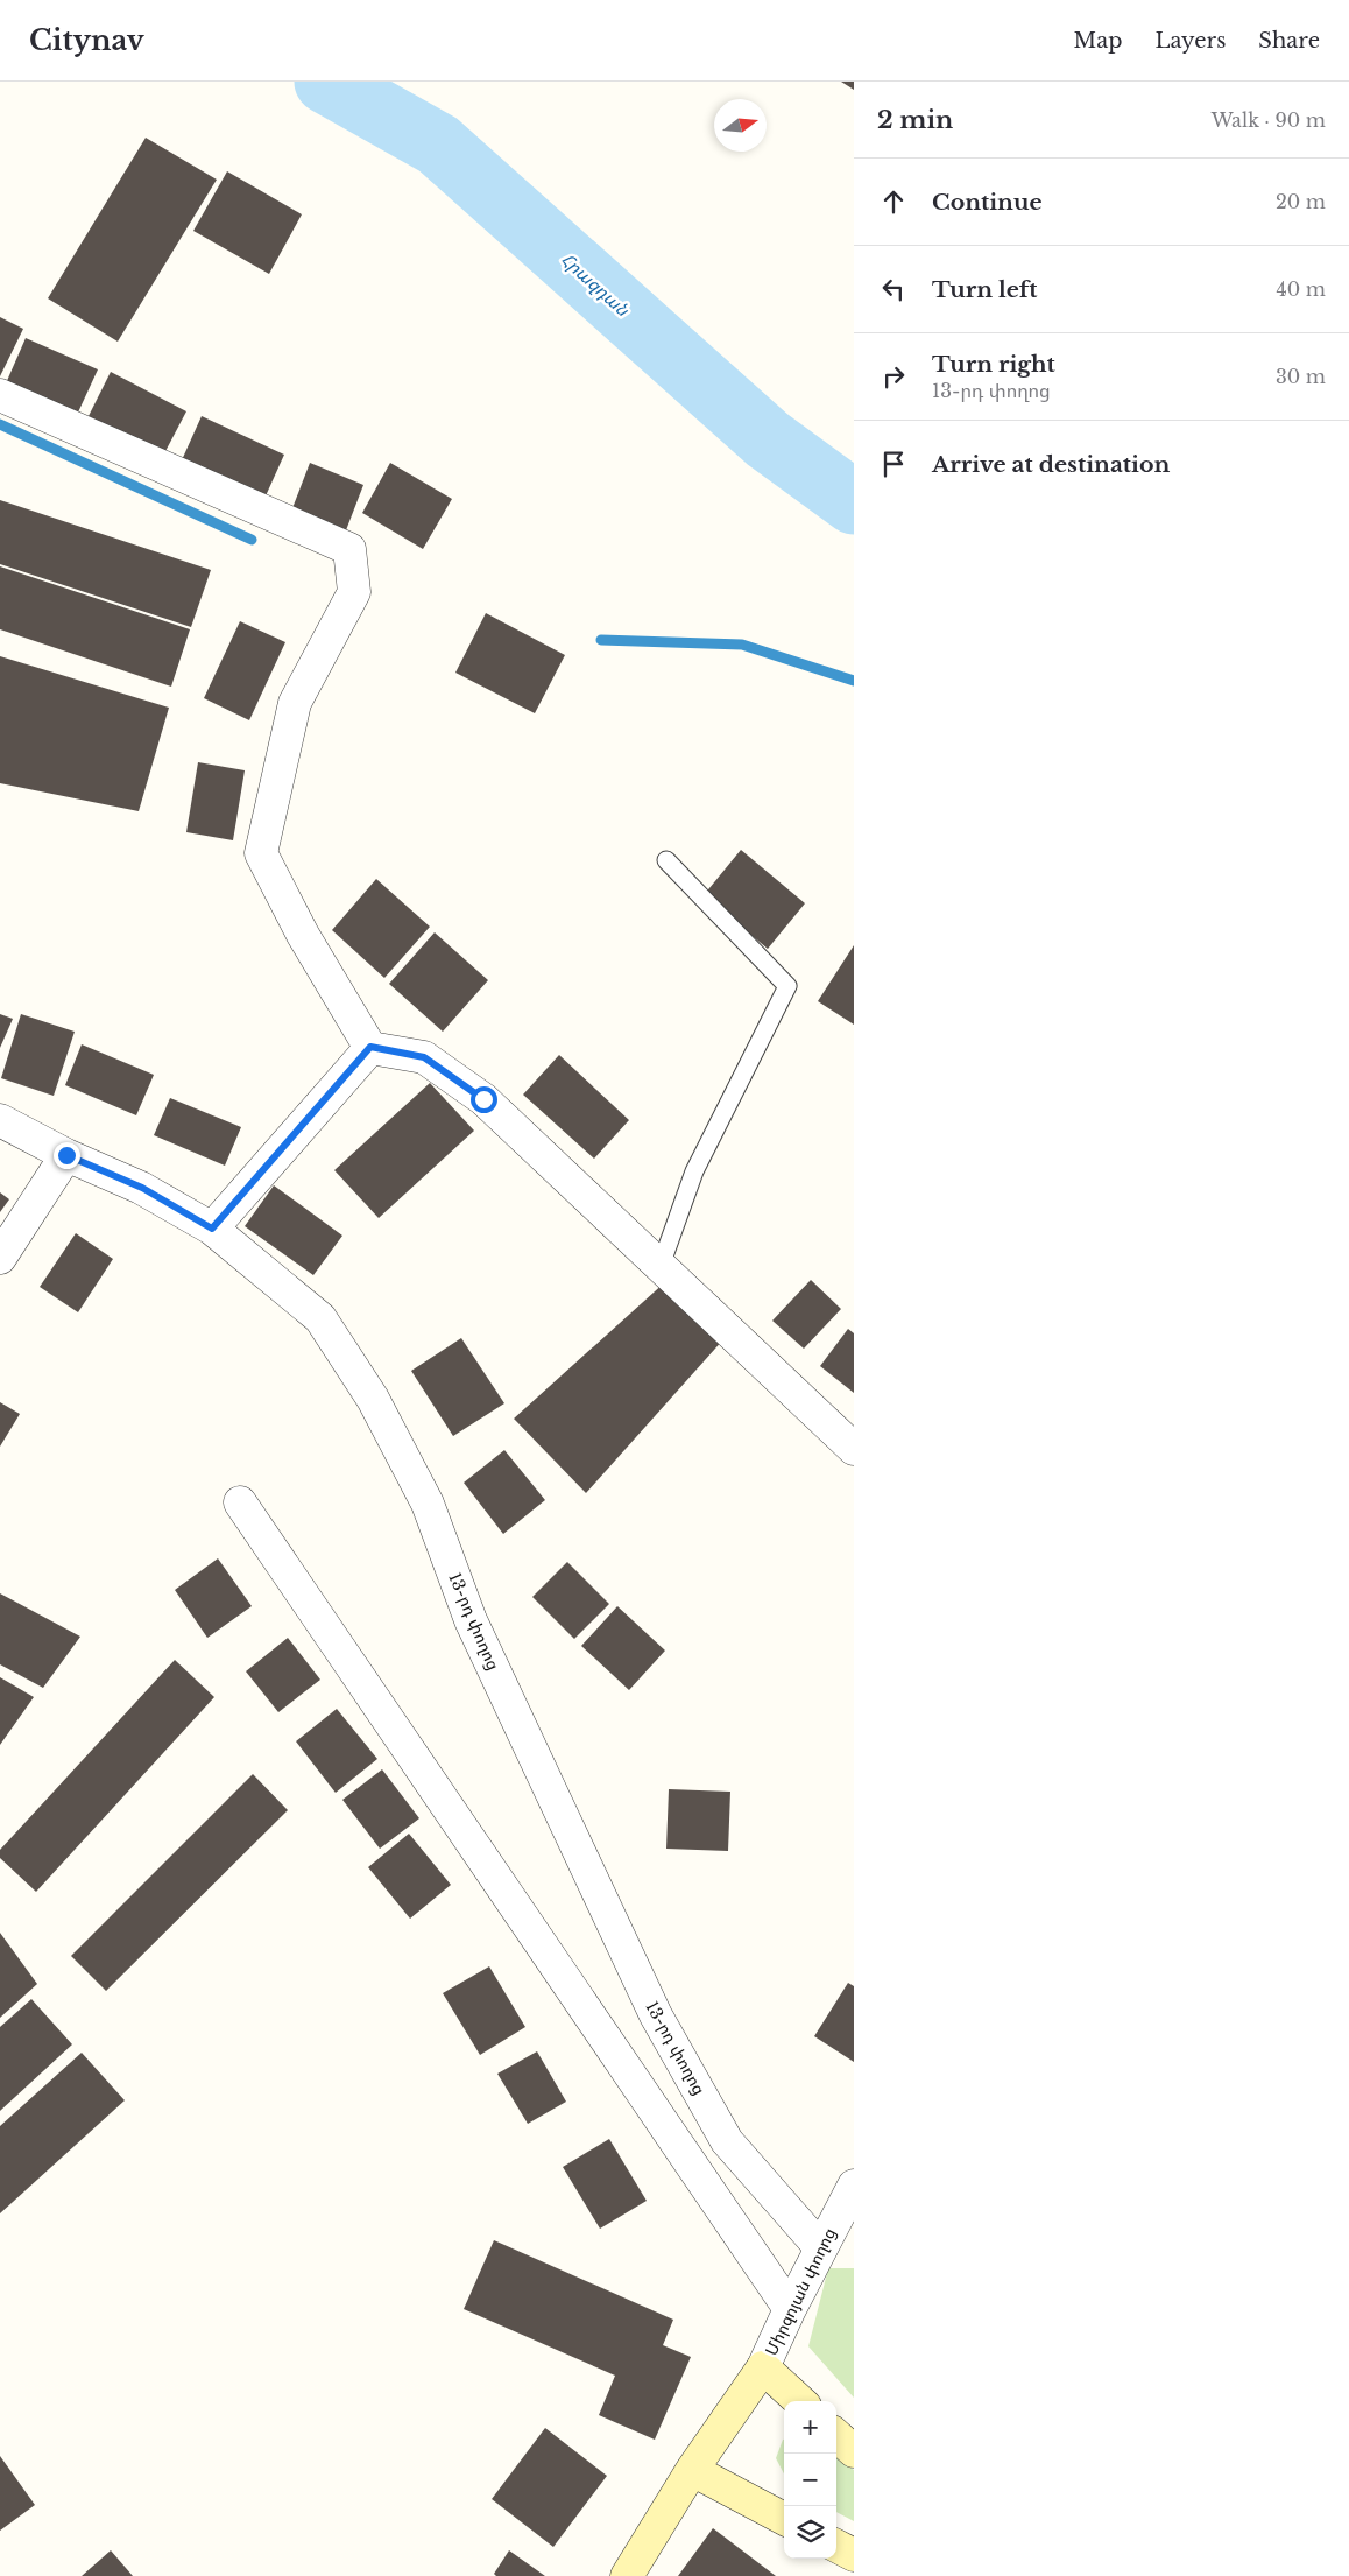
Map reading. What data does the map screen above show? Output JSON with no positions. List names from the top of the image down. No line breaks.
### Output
{"streets":{"street":["13-րդ փողոց","Միրզոյան փողոց"]},"crossings":[["13-րդ փողոց","Միրզոյան փողոց"]],"water":["Հրազդան"],"north":"right","page":{"header":"Citynav","nav":["Map","Layers","Share"],"heading":["2 min","Walk · 90 m"],"list":[["Continue","20 m"],["Turn left","40 m"],["Turn right","13-րդ փողոց","30 m"],"Arrive at destination"],"map_buttons":["+","−"]}}
